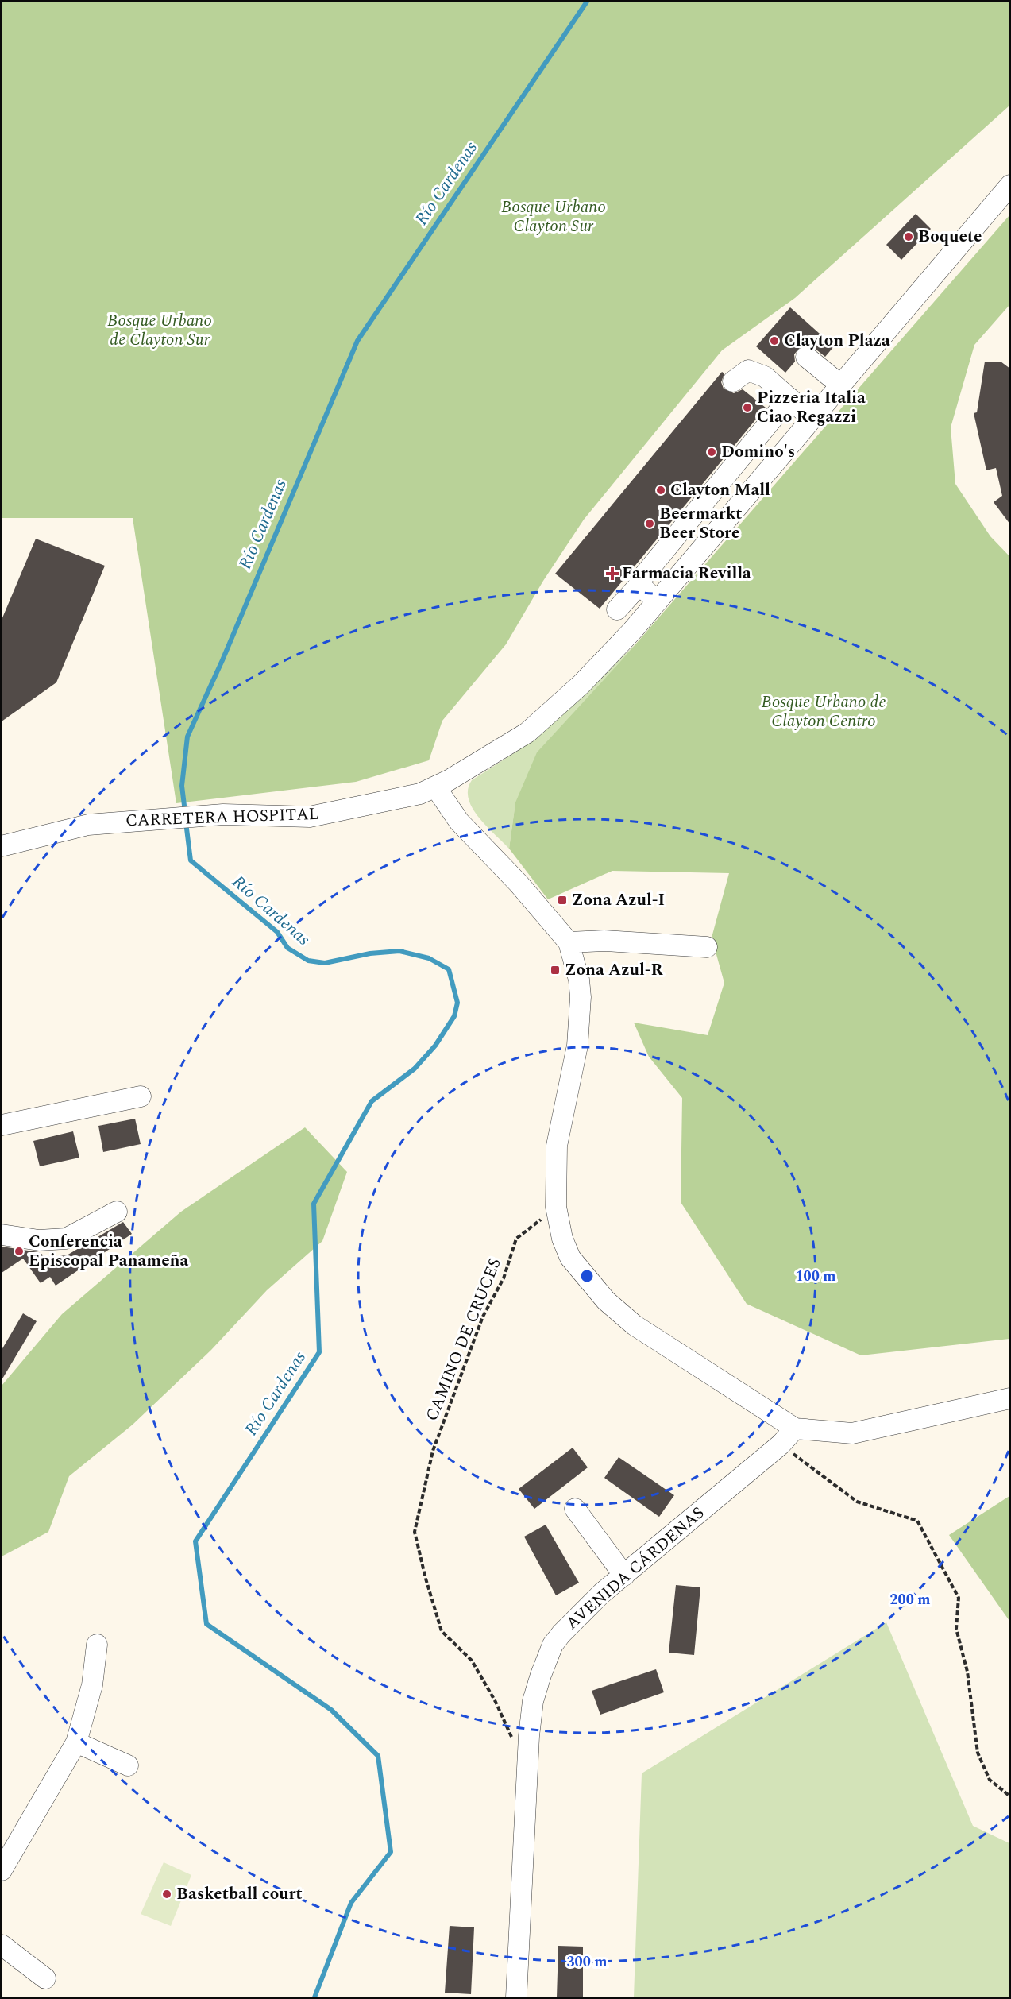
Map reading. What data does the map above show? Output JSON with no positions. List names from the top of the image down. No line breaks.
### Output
{"streets":{"street":["CARRETERA HOSPITAL","AVENIDA CÁRDENAS"],"path":["CAMINO DE CRUCES"]},"water":["Río Cardenas"],"parks":["Bosque Urbano Clayton Sur","Bosque Urbano de Clayton Sur","Bosque Urbano de Clayton Centro"],"places":{"other":["Boquete","Clayton Plaza","Pizzeria Italia Ciao Regazzi","Domino's","Clayton Mall","Beermarkt Beer Store","Conferencia Episcopal Panameña","Basketball court"],"health":["Farmacia Revilla"],"transit":["Zona Azul-I","Zona Azul-R"]},"rings":["100 m","200 m","300 m"]}
